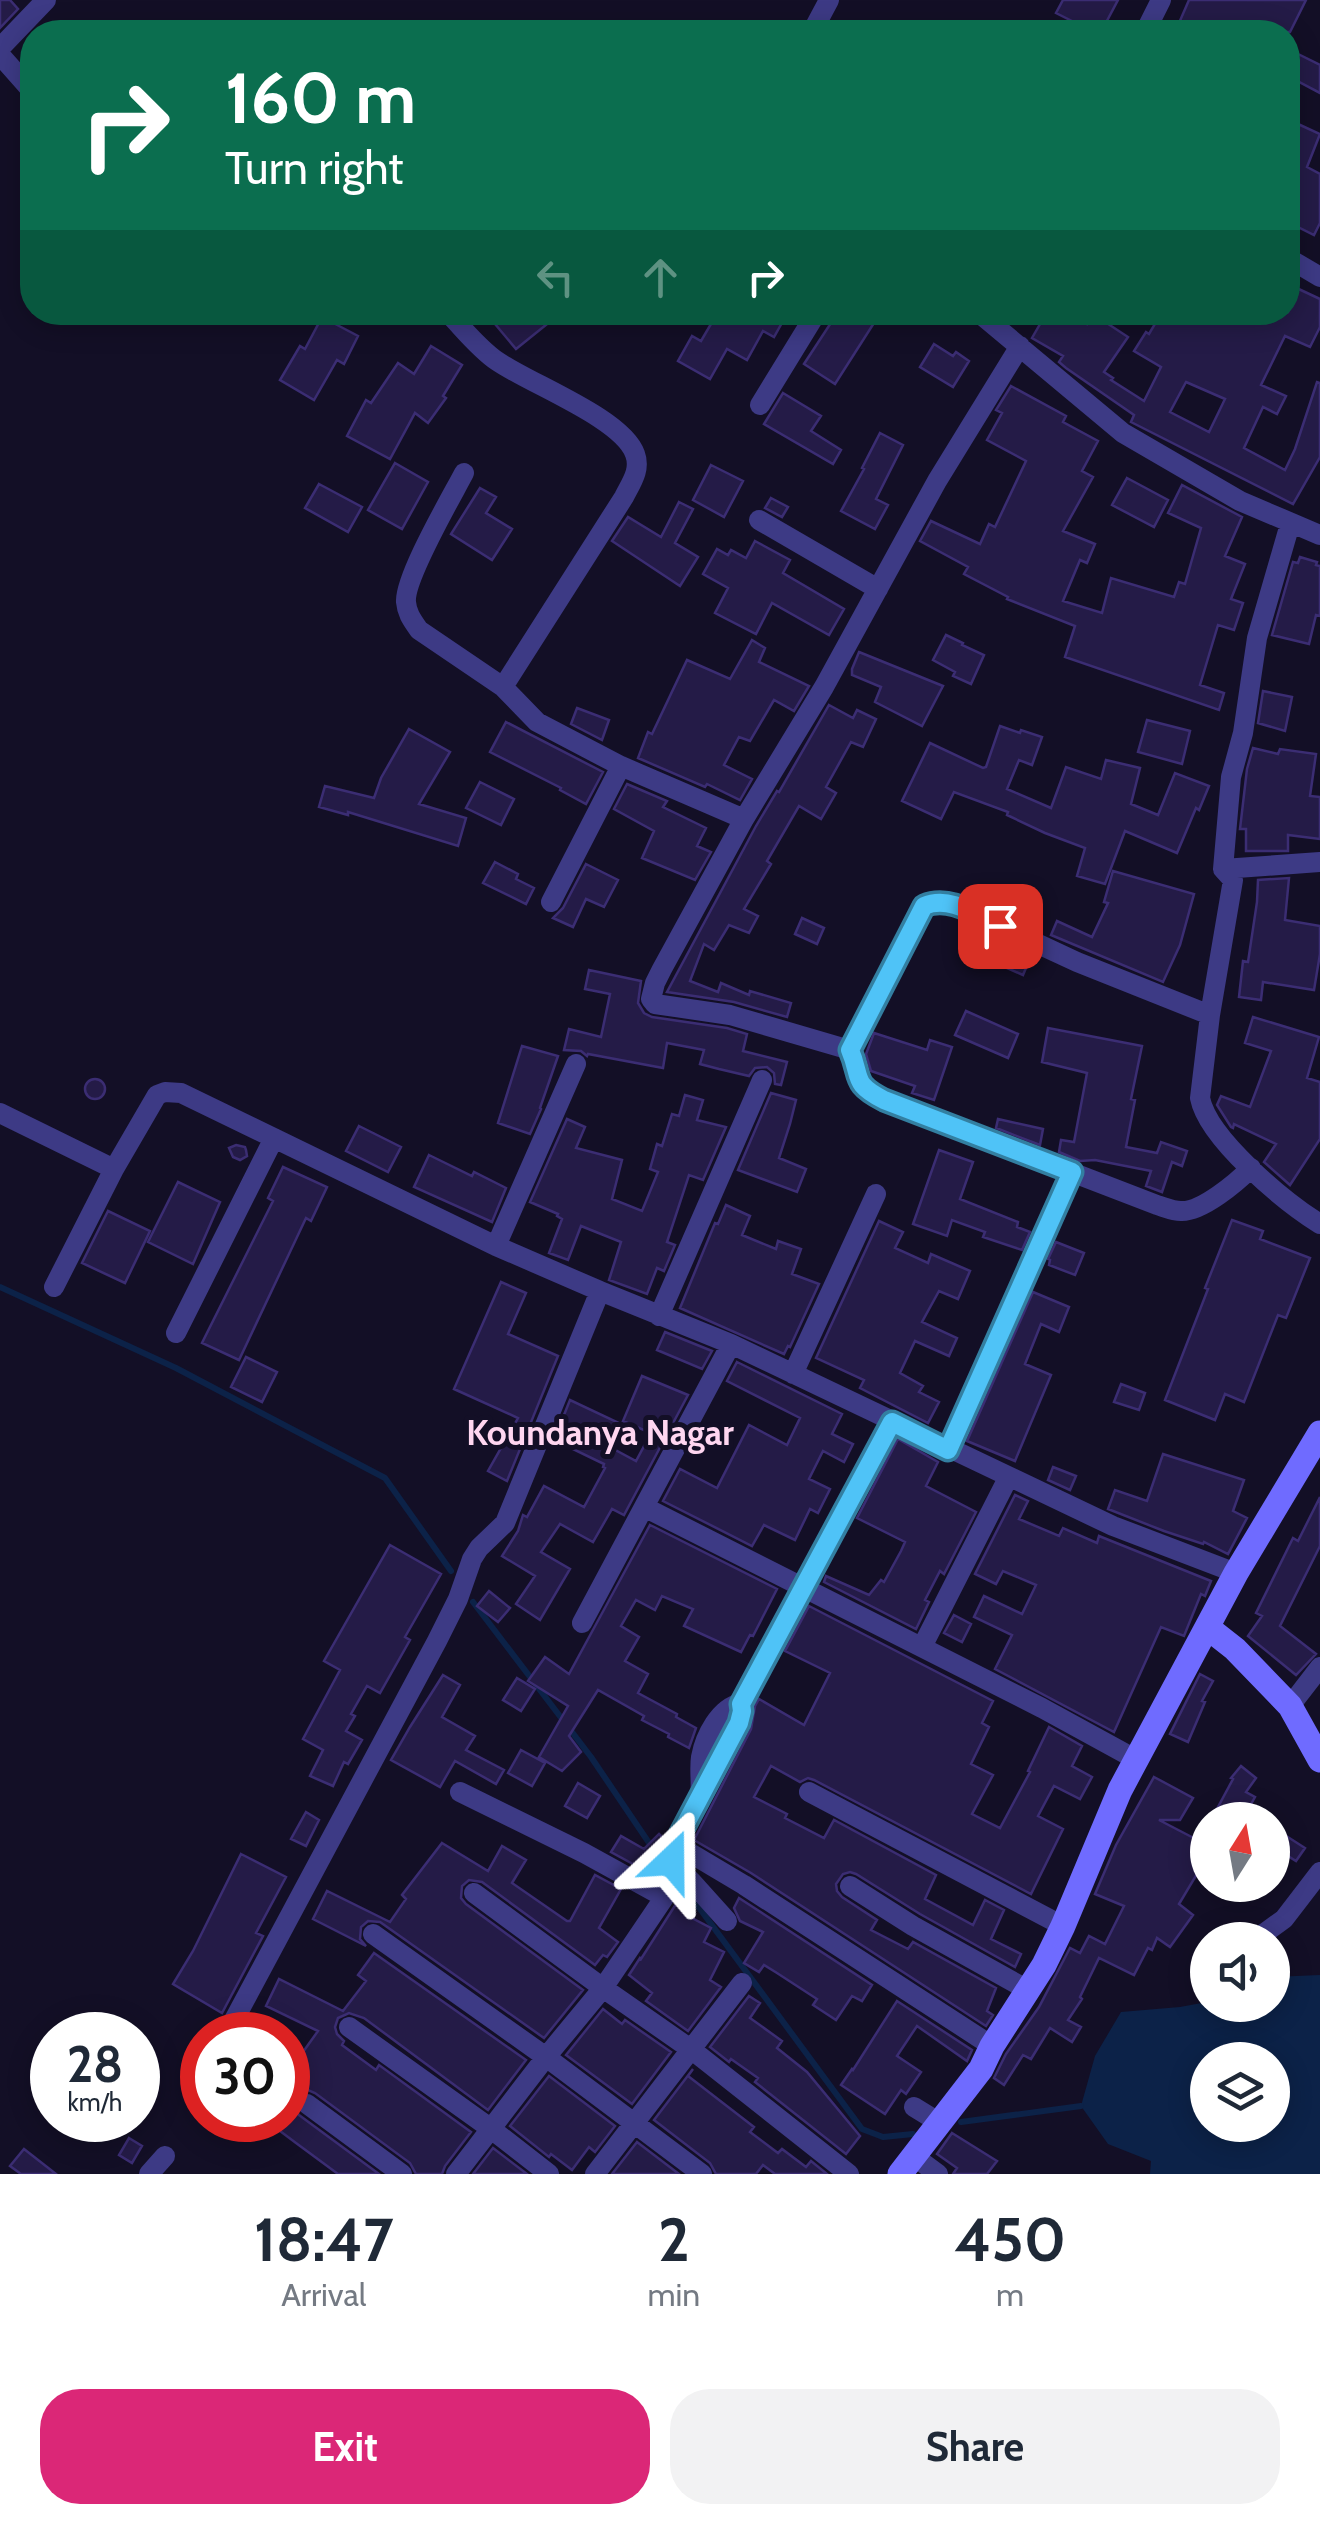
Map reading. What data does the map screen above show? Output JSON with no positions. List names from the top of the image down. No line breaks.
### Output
{"districts":["Koundanya Nagar"],"north":"top","page":{"turn":["160 m","Turn right"],"speed":"28 km/h","limit":"30","eta":["18:47","Arrival","2","min","450","m"],"buttons":["Exit","Share"]}}
